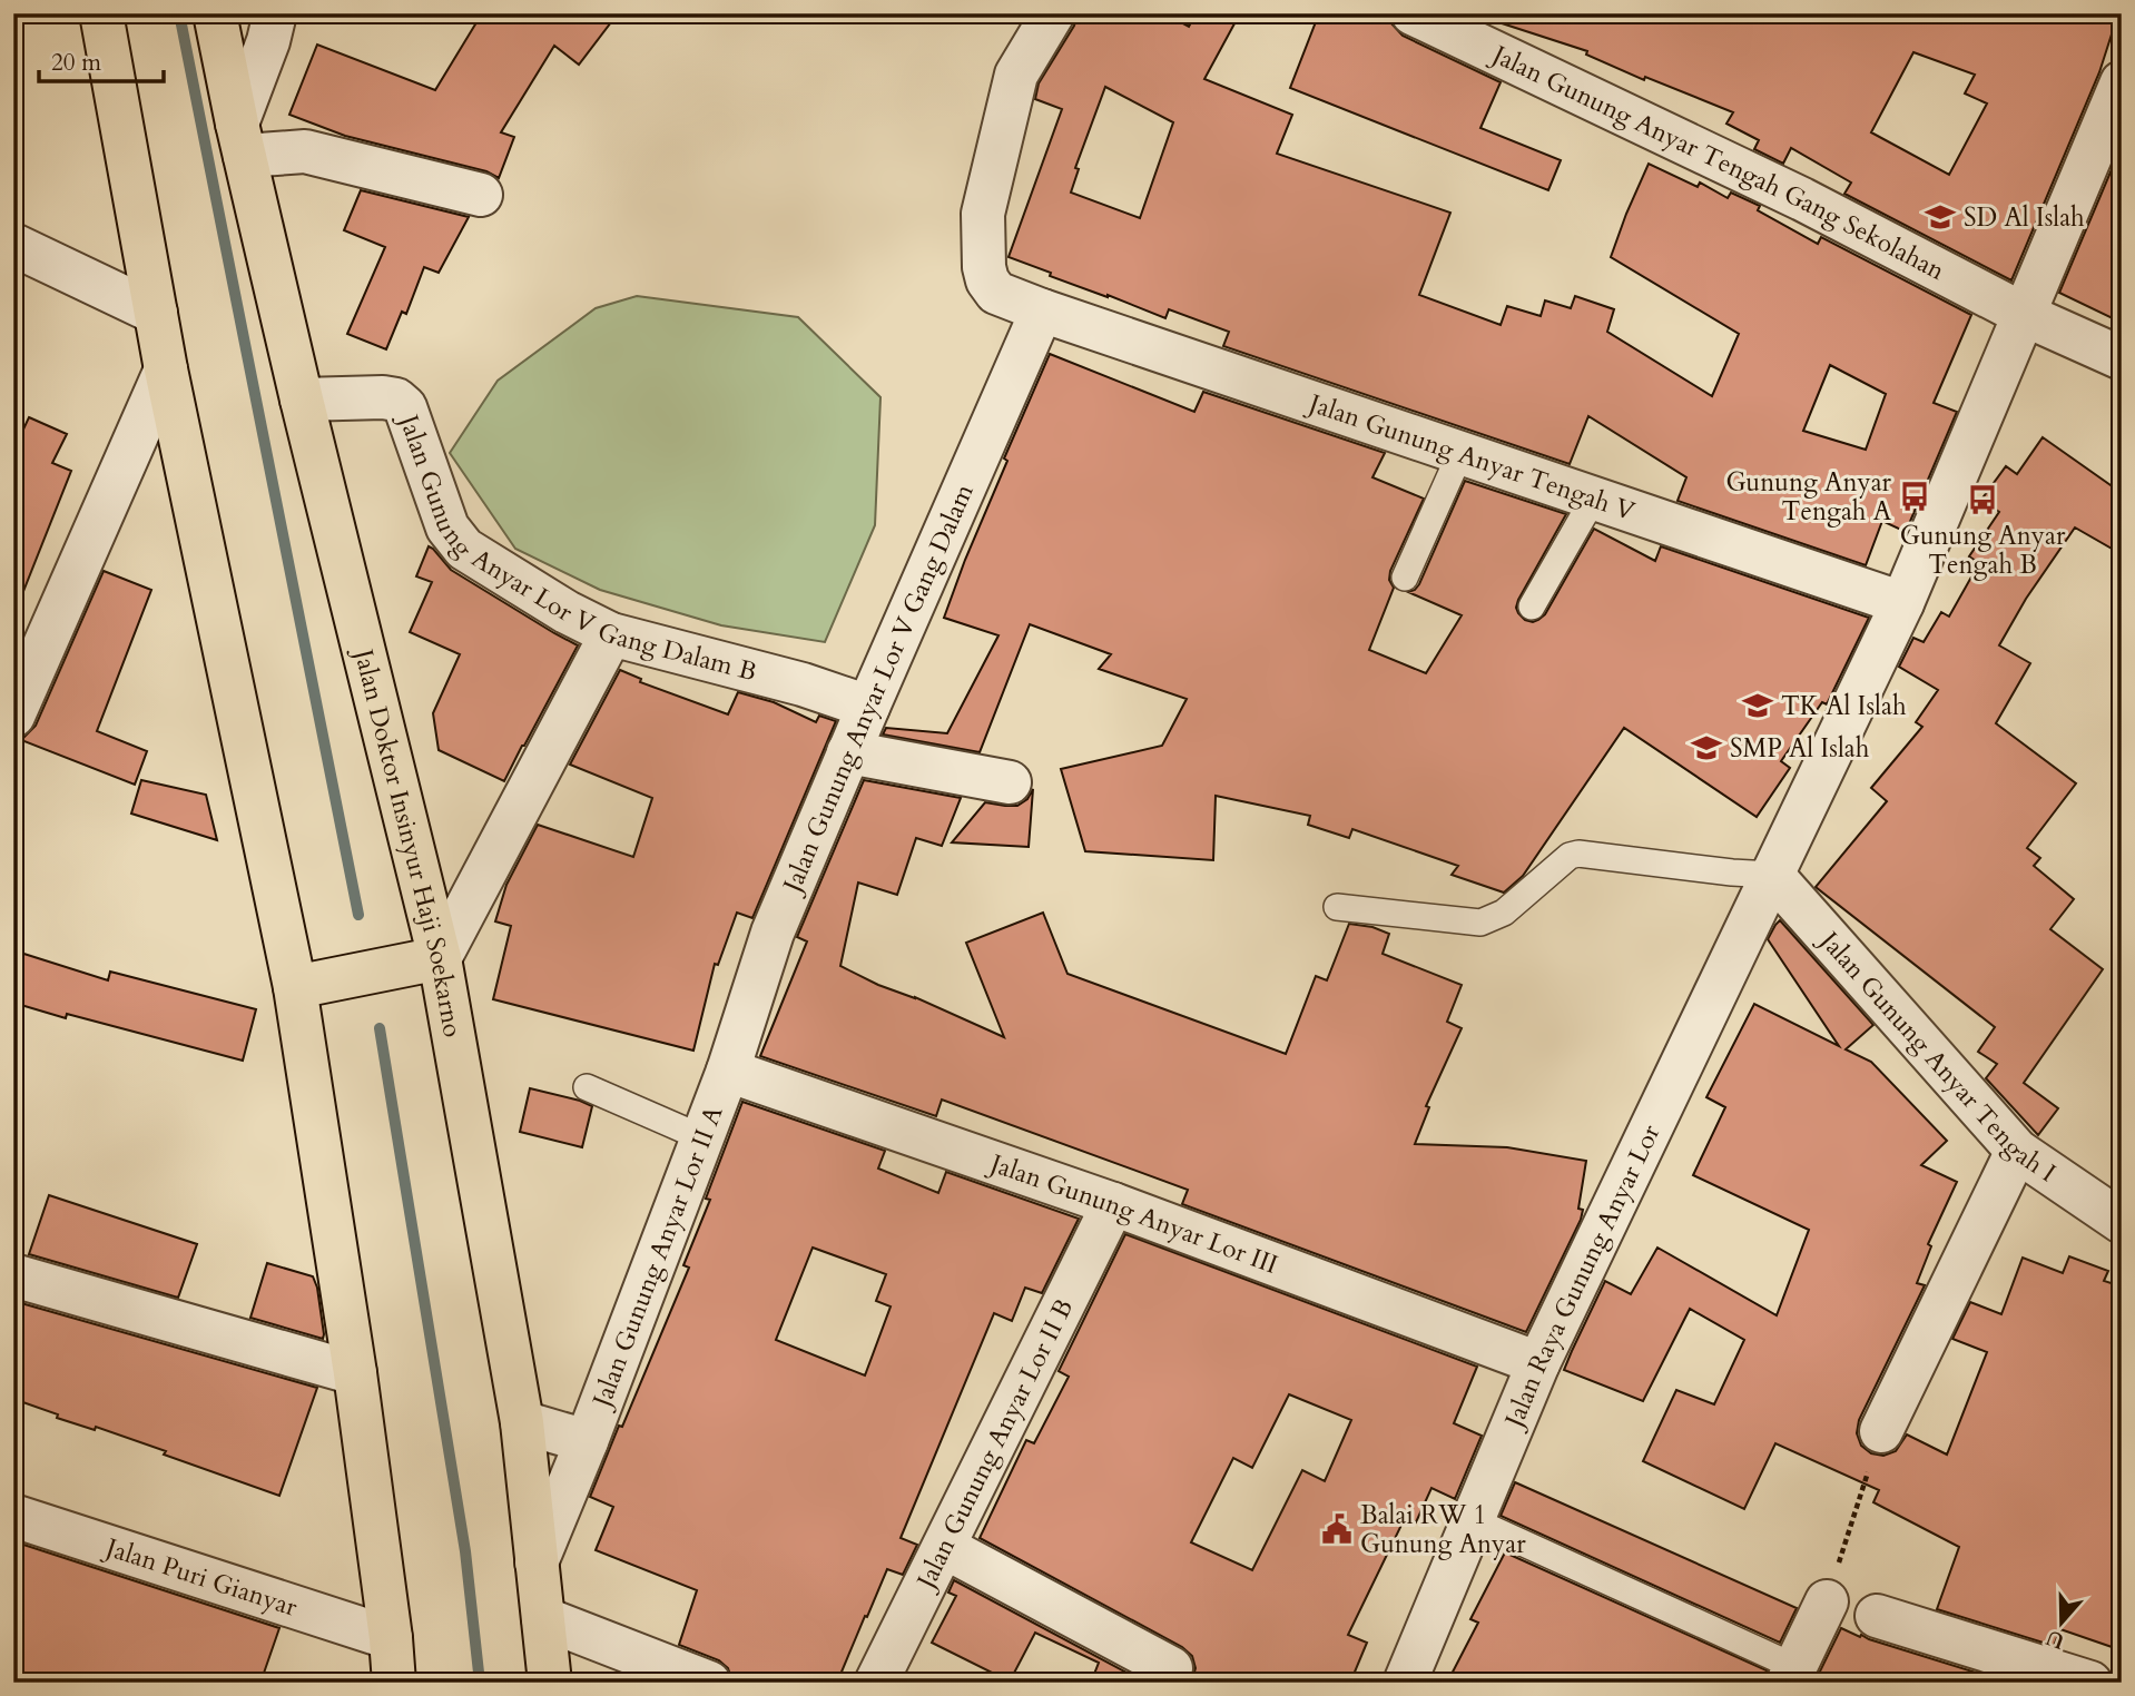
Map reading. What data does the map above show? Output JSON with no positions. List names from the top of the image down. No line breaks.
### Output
{"streets":{"main road":["Jalan Doktor Insinyur Haji Soekarno"],"street":["Jalan Gunung Anyar Tengah Gang Sekolahan","Jalan Gunung Anyar Tengah V","Jalan Gunung Anyar Lor V Gang Dalam B","Jalan Gunung Anyar Lor V Gang Dalam","Jalan Gunung Anyar Tengah I","Jalan Gunung Anyar Lor III","Jalan Gunung Anyar Lor II A","Jalan Raya Gunung Anyar Lor","Jalan Gunung Anyar Lor II B","Jalan Puri Gianyar"]},"crossings":[["Jalan Gunung Anyar Tengah Gang Sekolahan","Jalan Raya Gunung Anyar Lor"],["Jalan Gunung Anyar Tengah V","Jalan Gunung Anyar Lor V Gang Dalam"],["Jalan Gunung Anyar Tengah V","Jalan Raya Gunung Anyar Lor"],["Jalan Gunung Anyar Lor V Gang Dalam B","Jalan Gunung Anyar Lor V Gang Dalam"],["Jalan Gunung Anyar Lor V Gang Dalam B","Jalan Doktor Insinyur Haji Soekarno"],["Jalan Gunung Anyar Lor V Gang Dalam","Jalan Gunung Anyar Lor III"],["Jalan Gunung Anyar Lor V Gang Dalam","Jalan Gunung Anyar Lor II A"],["Jalan Doktor Insinyur Haji Soekarno","Jalan Gunung Anyar Lor II A"],["Jalan Gunung Anyar Tengah I","Jalan Raya Gunung Anyar Lor"],["Jalan Gunung Anyar Lor III","Jalan Gunung Anyar Lor II A"],["Jalan Gunung Anyar Lor III","Jalan Raya Gunung Anyar Lor"],["Jalan Gunung Anyar Lor III","Jalan Gunung Anyar Lor II B"]],"places":{"school or university":["SD Al Islah","TK Al Islah","SMP Al Islah"],"bus stop":["Gunung Anyar Tengah A","Gunung Anyar Tengah B"],"public building":["Balai RW 1 Gunung Anyar"]},"scale_bar":"20 m","north":"bottom"}
